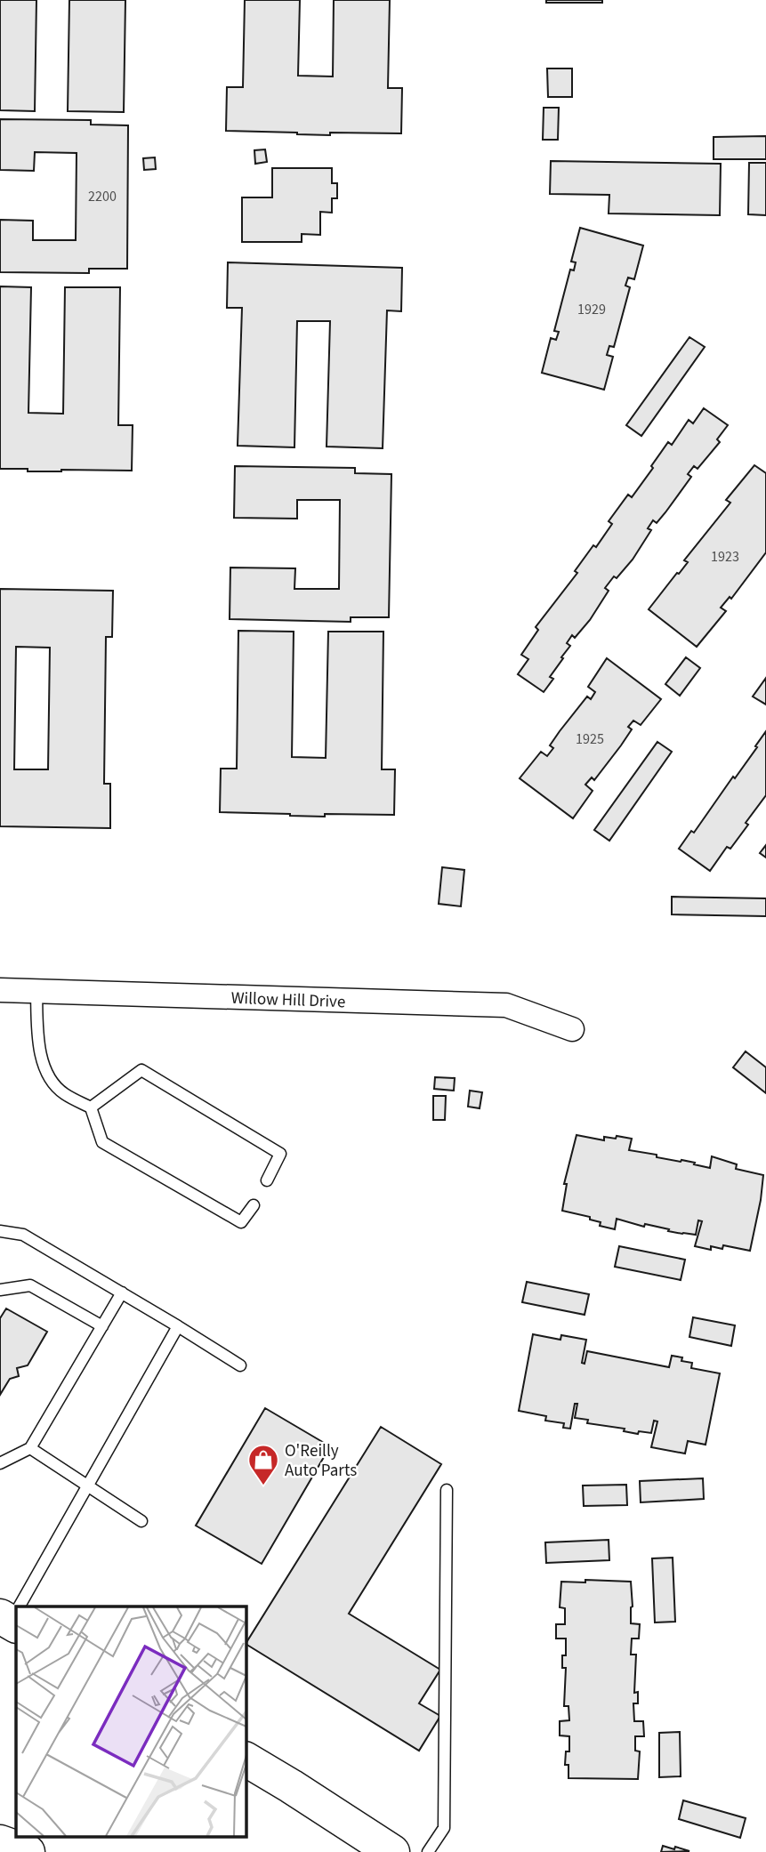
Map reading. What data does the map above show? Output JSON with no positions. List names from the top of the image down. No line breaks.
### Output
{"streets":{"street":["Willow Hill Drive"]},"places":{"shop":["O'Reilly Auto Parts"]},"house_numbers":["2200","1929","1923","1925"]}
